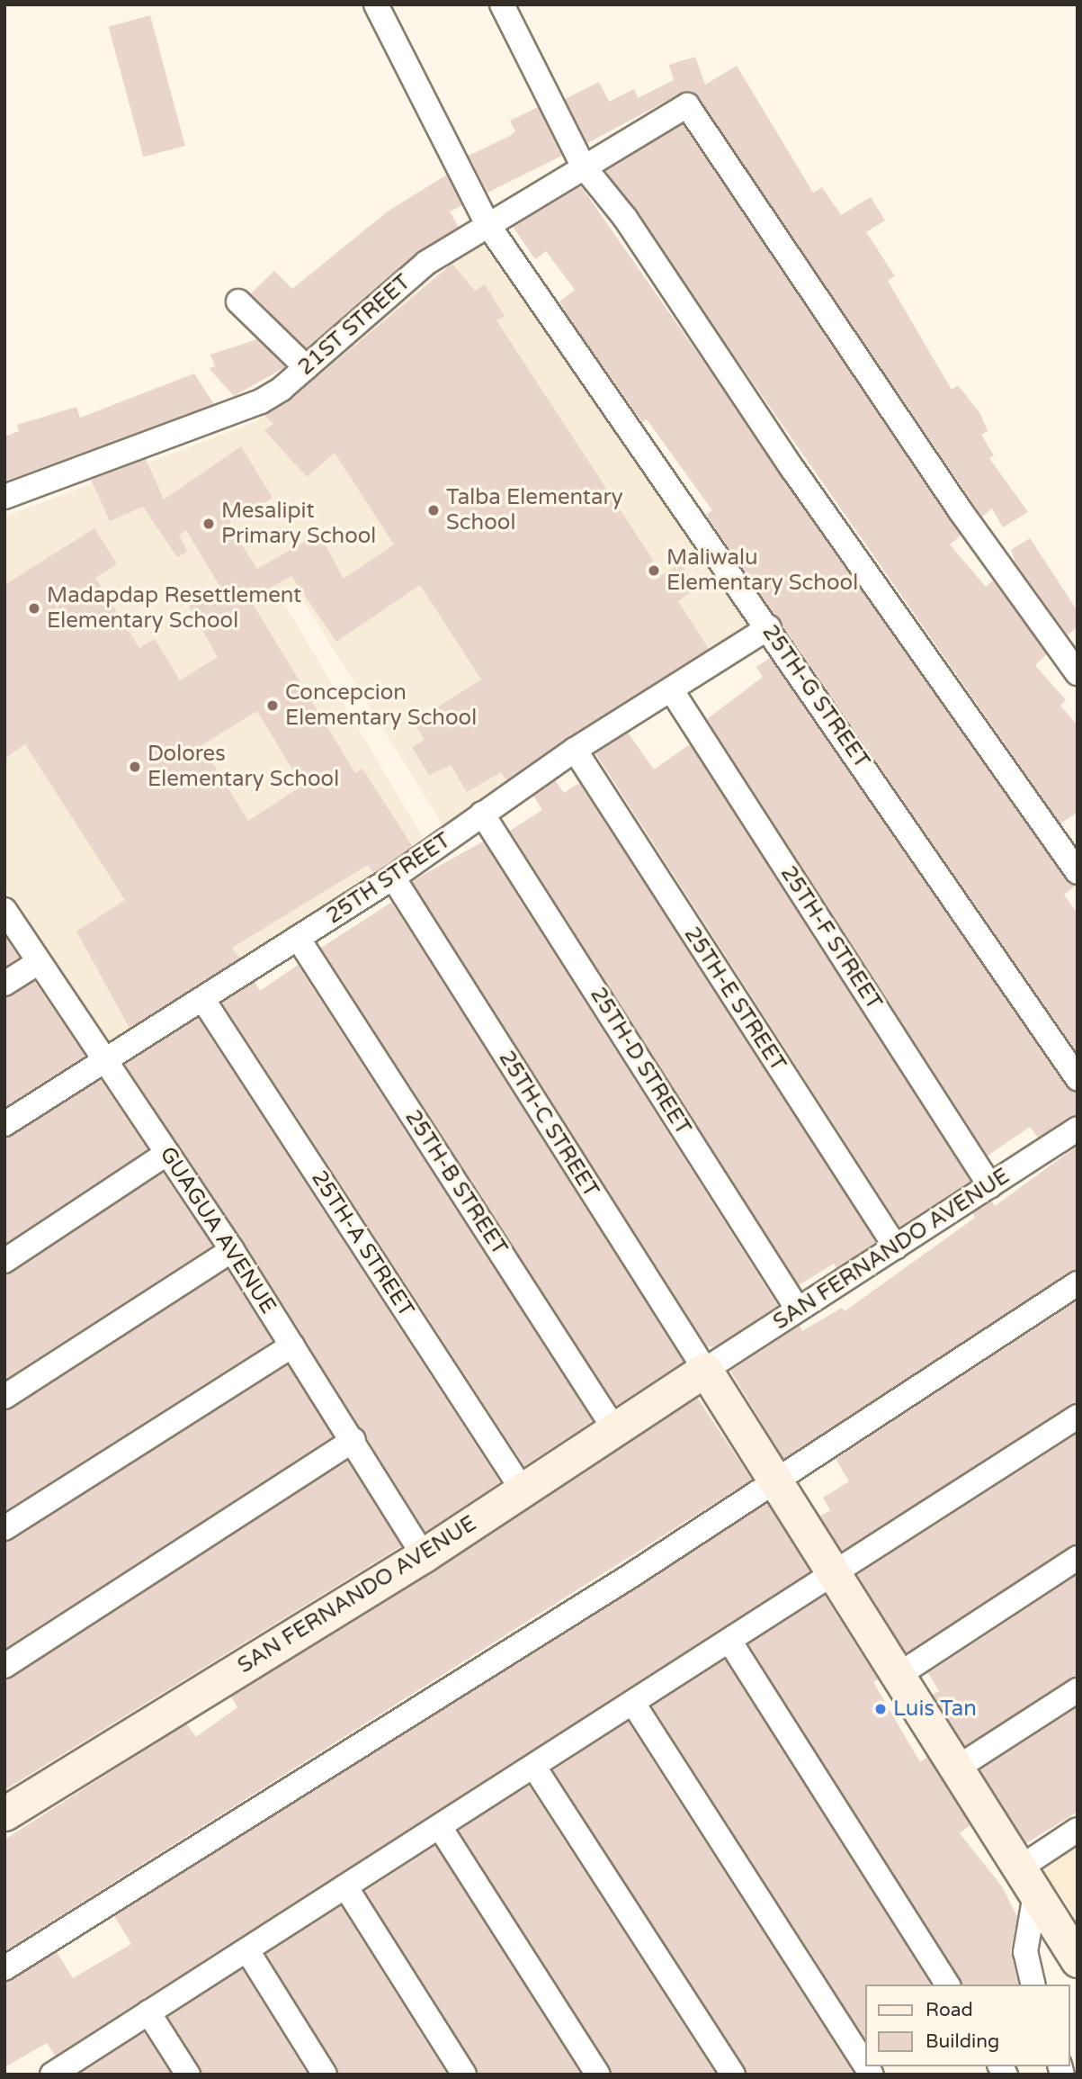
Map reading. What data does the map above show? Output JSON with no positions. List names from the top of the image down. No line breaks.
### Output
{"streets":{"main road":["SAN FERNANDO AVENUE"],"street":["21ST STREET","25TH-G STREET","25TH STREET","25TH-F STREET","25TH-E STREET","25TH-D STREET","25TH-C STREET","25TH-B STREET","GUAGUA AVENUE","25TH-A STREET"]},"crossings":[["21ST STREET","25TH-G STREET"],["25TH-G STREET","25TH STREET"],["25TH STREET","25TH-F STREET"],["25TH STREET","25TH-E STREET"],["25TH STREET","25TH-D STREET"],["25TH STREET","25TH-C STREET"],["25TH STREET","25TH-B STREET"],["25TH STREET","GUAGUA AVENUE"],["25TH STREET","25TH-A STREET"],["25TH-F STREET","SAN FERNANDO AVENUE"],["25TH-E STREET","SAN FERNANDO AVENUE"],["25TH-D STREET","SAN FERNANDO AVENUE"],["25TH-C STREET","SAN FERNANDO AVENUE"],["25TH-B STREET","SAN FERNANDO AVENUE"],["GUAGUA AVENUE","SAN FERNANDO AVENUE"],["25TH-A STREET","SAN FERNANDO AVENUE"]],"places":["Talba Elementary School","Mesalipit Primary School","Maliwalu Elementary School","Madapdap Resettlement Elementary School","Concepcion Elementary School","Dolores Elementary School","Luis Tan"],"legend":["Road","Building"]}
